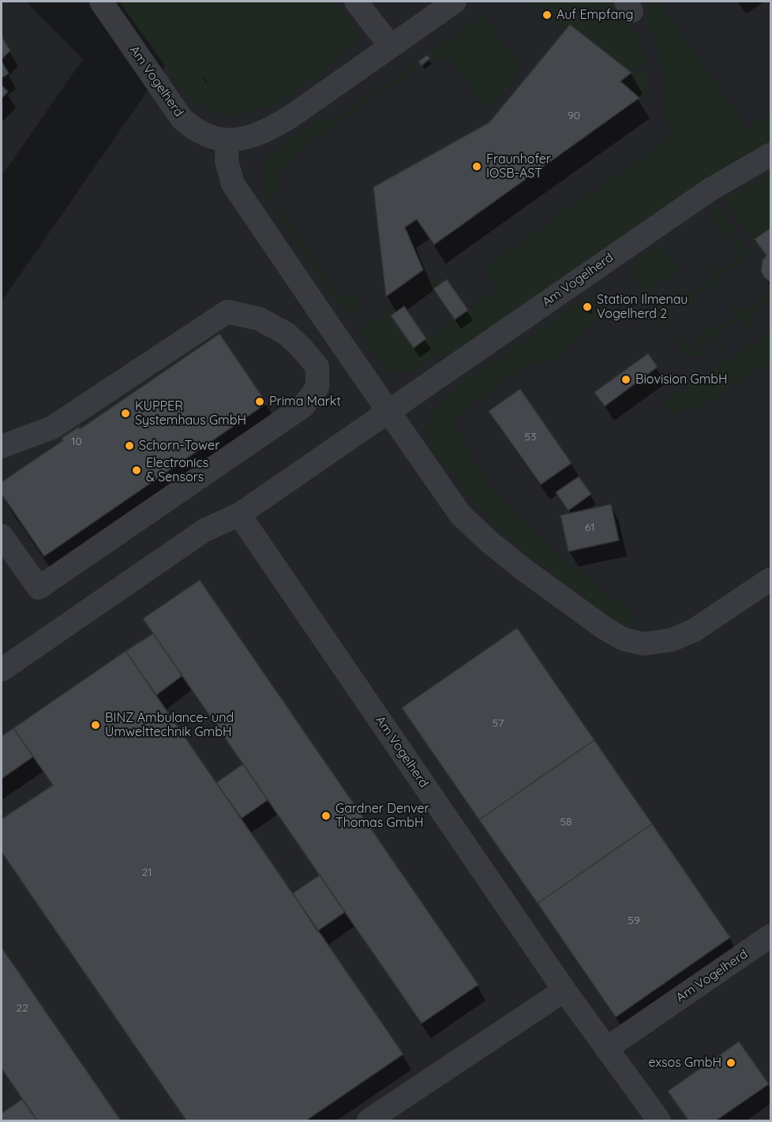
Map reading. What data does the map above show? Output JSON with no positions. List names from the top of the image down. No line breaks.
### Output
{"streets":{"street":["Am Vogelherd"]},"places":["Auf Empfang","Fraunhofer IOSB-AST","Station Ilmenau Vogelherd 2","Biovision GmbH","Prima Markt","KUPPER Systemhaus GmbH","Schorn-Tower","Electronics & Sensors","BINZ Ambulance- und Umwelttechnik GmbH","Gardner Denver Thomas GmbH","exsos GmbH"],"house_numbers":["90","53","10","61","57","58","21","59","22"]}
